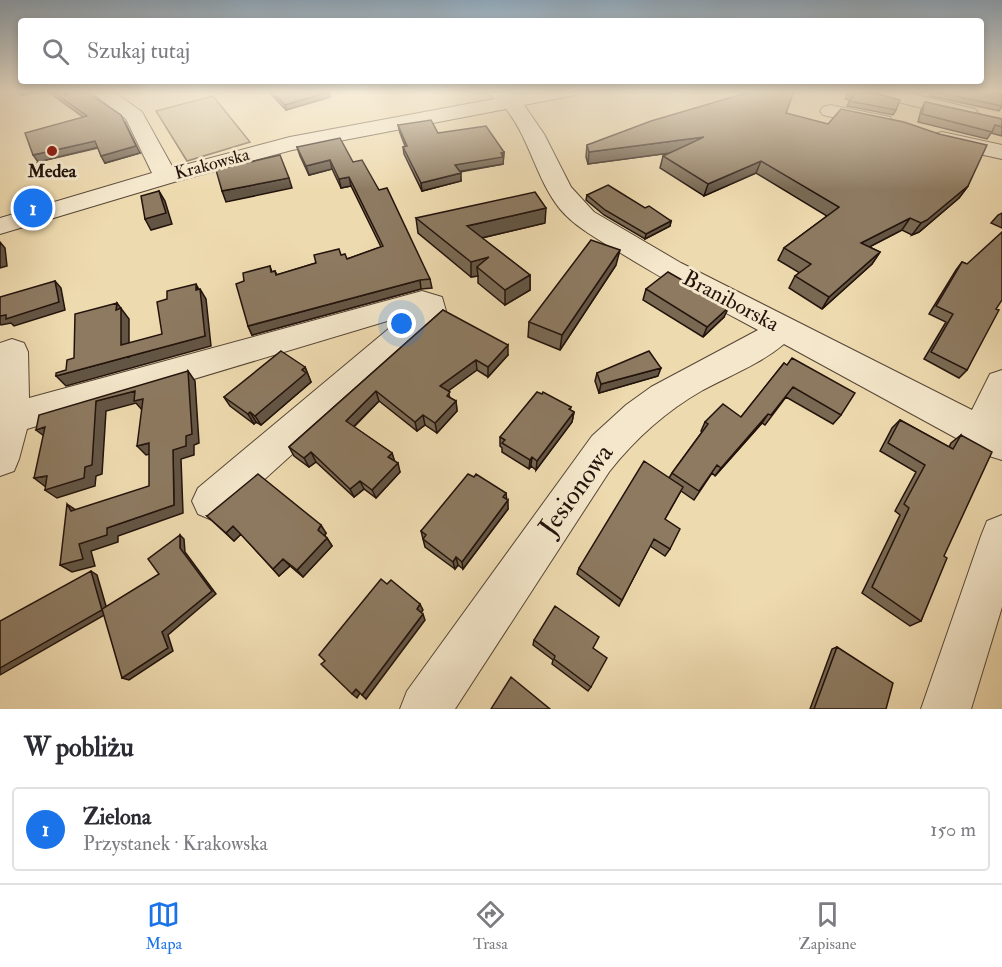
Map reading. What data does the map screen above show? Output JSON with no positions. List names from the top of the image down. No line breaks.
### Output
{"streets":{"street":["Krakowska","Braniborska","Jesionowa"]},"crossings":[["Braniborska","Jesionowa"]],"places":["Medea"],"page":{"search":"Szukaj tutaj","pins":"1","heading":"W pobliżu","list":[{"mark":"1","name":"Zielona","note":"Przystanek · Krakowska","value":"150 m"}],"nav":["Mapa","Trasa","Zapisane"]}}
